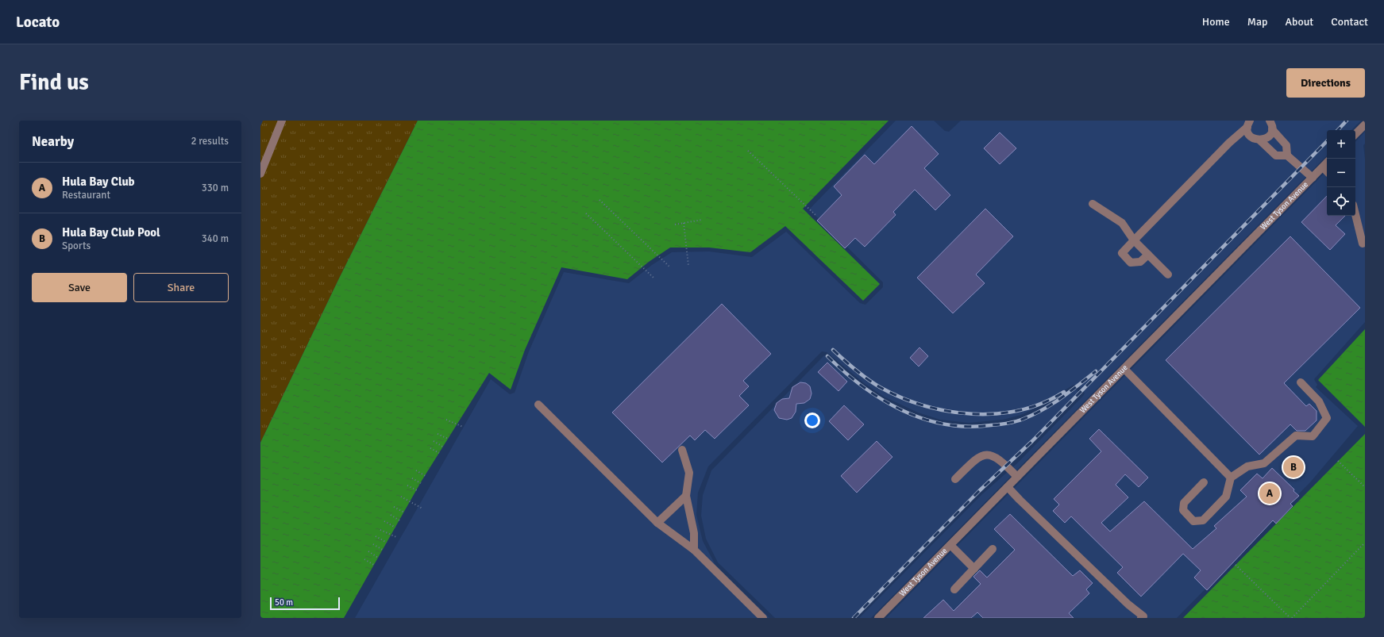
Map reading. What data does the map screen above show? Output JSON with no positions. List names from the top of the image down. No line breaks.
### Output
{"streets":{"street":["West Tyson Avenue"]},"scale_bar":"50 m","page":{"header":"Locato","nav":["Home","Map","About","Contact"],"buttons":["Directions",["Save","Share"]],"title":"Find us","heading":["Nearby","2 results"],"map_buttons":["+","−"],"list":[{"mark":"A","name":"Hula Bay Club","note":"Restaurant","value":"330 m"},{"mark":"B","name":"Hula Bay Club Pool","note":"Sports","value":"340 m"}],"pins":["B","A"],"scale":"50 m"}}
